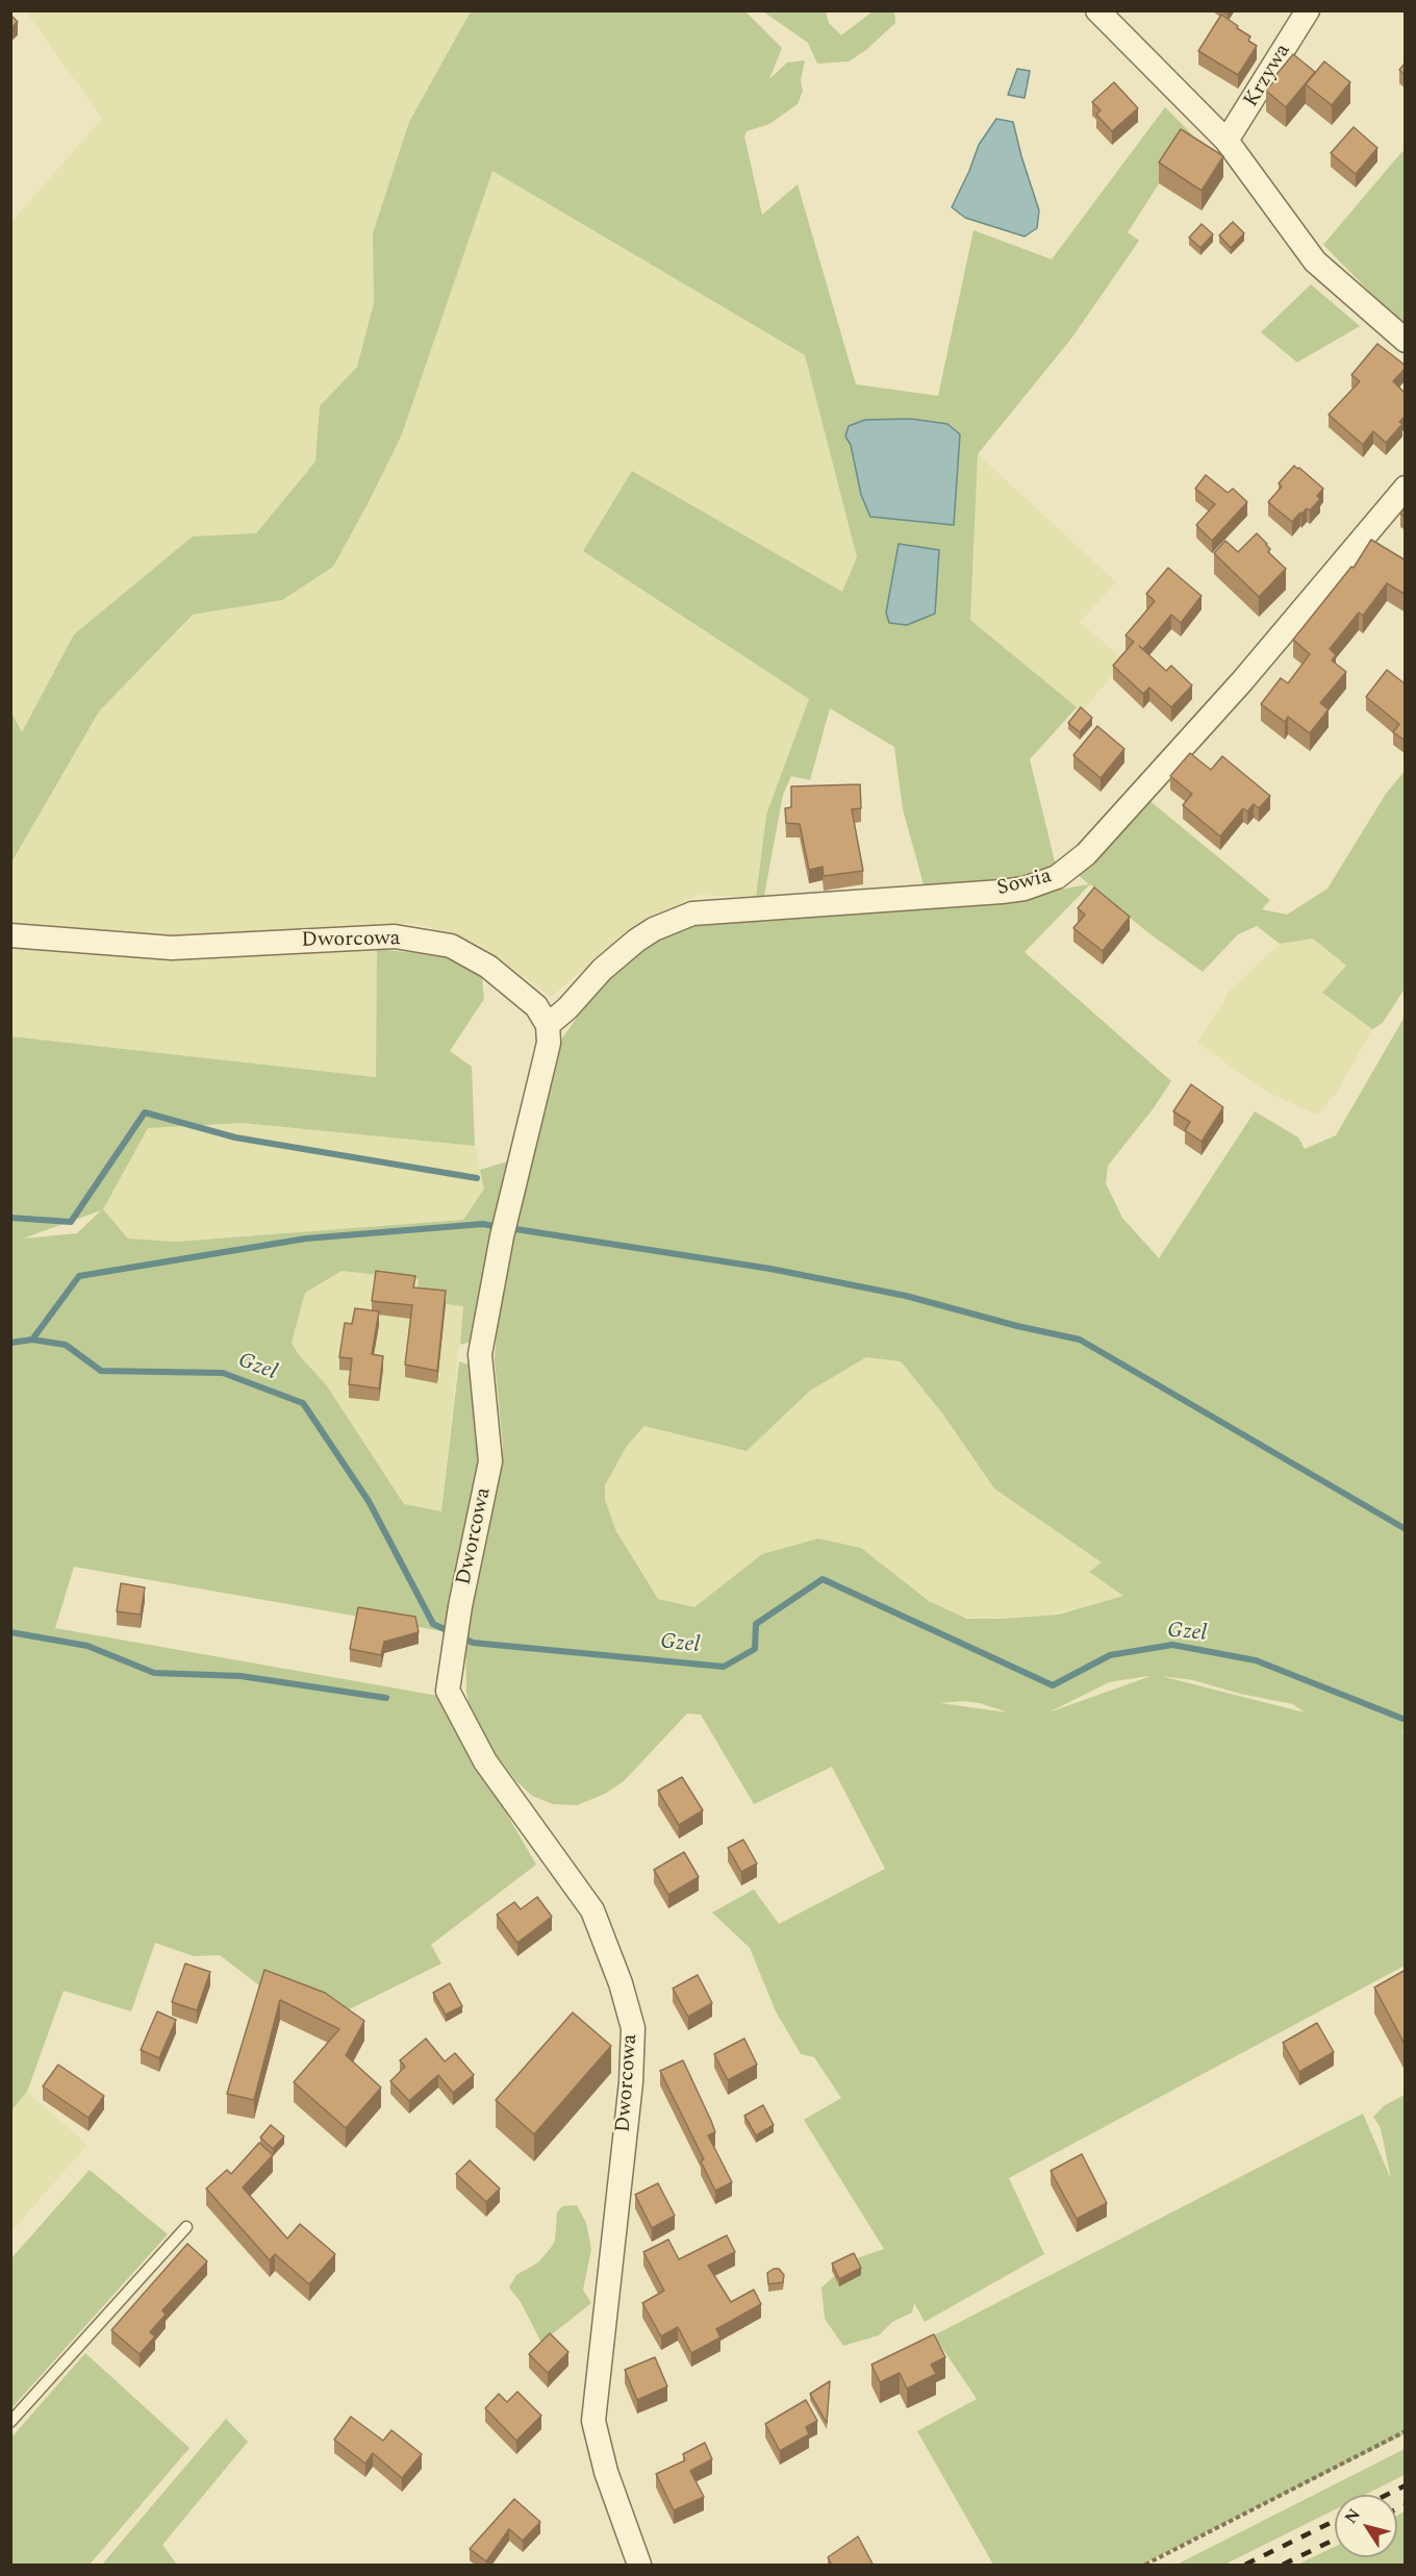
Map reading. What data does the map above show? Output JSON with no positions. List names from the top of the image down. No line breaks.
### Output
{"streets":{"street":["Krzywa","Sowia","Dworcowa"]},"crossings":[["Sowia","Dworcowa"]],"water":["Gzel"],"north":"top left"}
